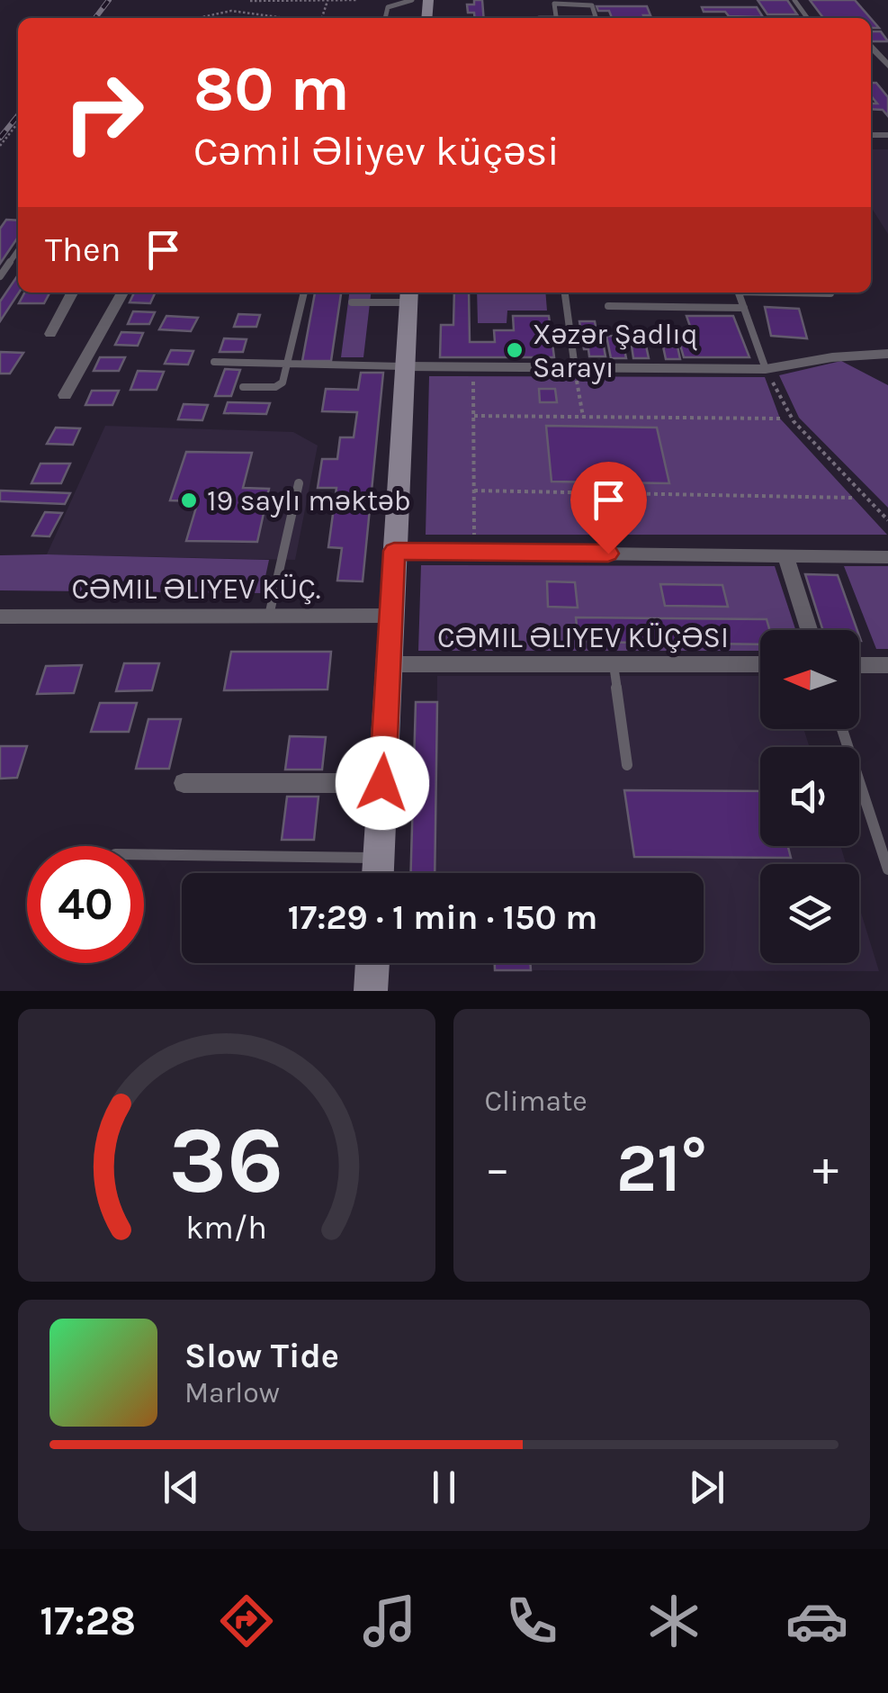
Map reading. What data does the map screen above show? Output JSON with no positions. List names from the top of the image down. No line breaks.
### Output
{"streets":{"street":["CƏMIL ƏLIYEV KÜÇ.","CƏMIL ƏLIYEV KÜÇƏSI"]},"places":["Xəzər Şadlıq Sarayı","19 saylı məktəb"],"north":"left","page":{"turn":["80 m","Cəmil Əliyev küçəsi"],"then":"Then","limit":"40","trip":"17:29 · 1 min · 150 m","tile":"Climate","heat":["−","21°","+"],"song":["Slow Tide","Marlow"],"tabs":"17:28","gauge":["36","km/h"]}}
